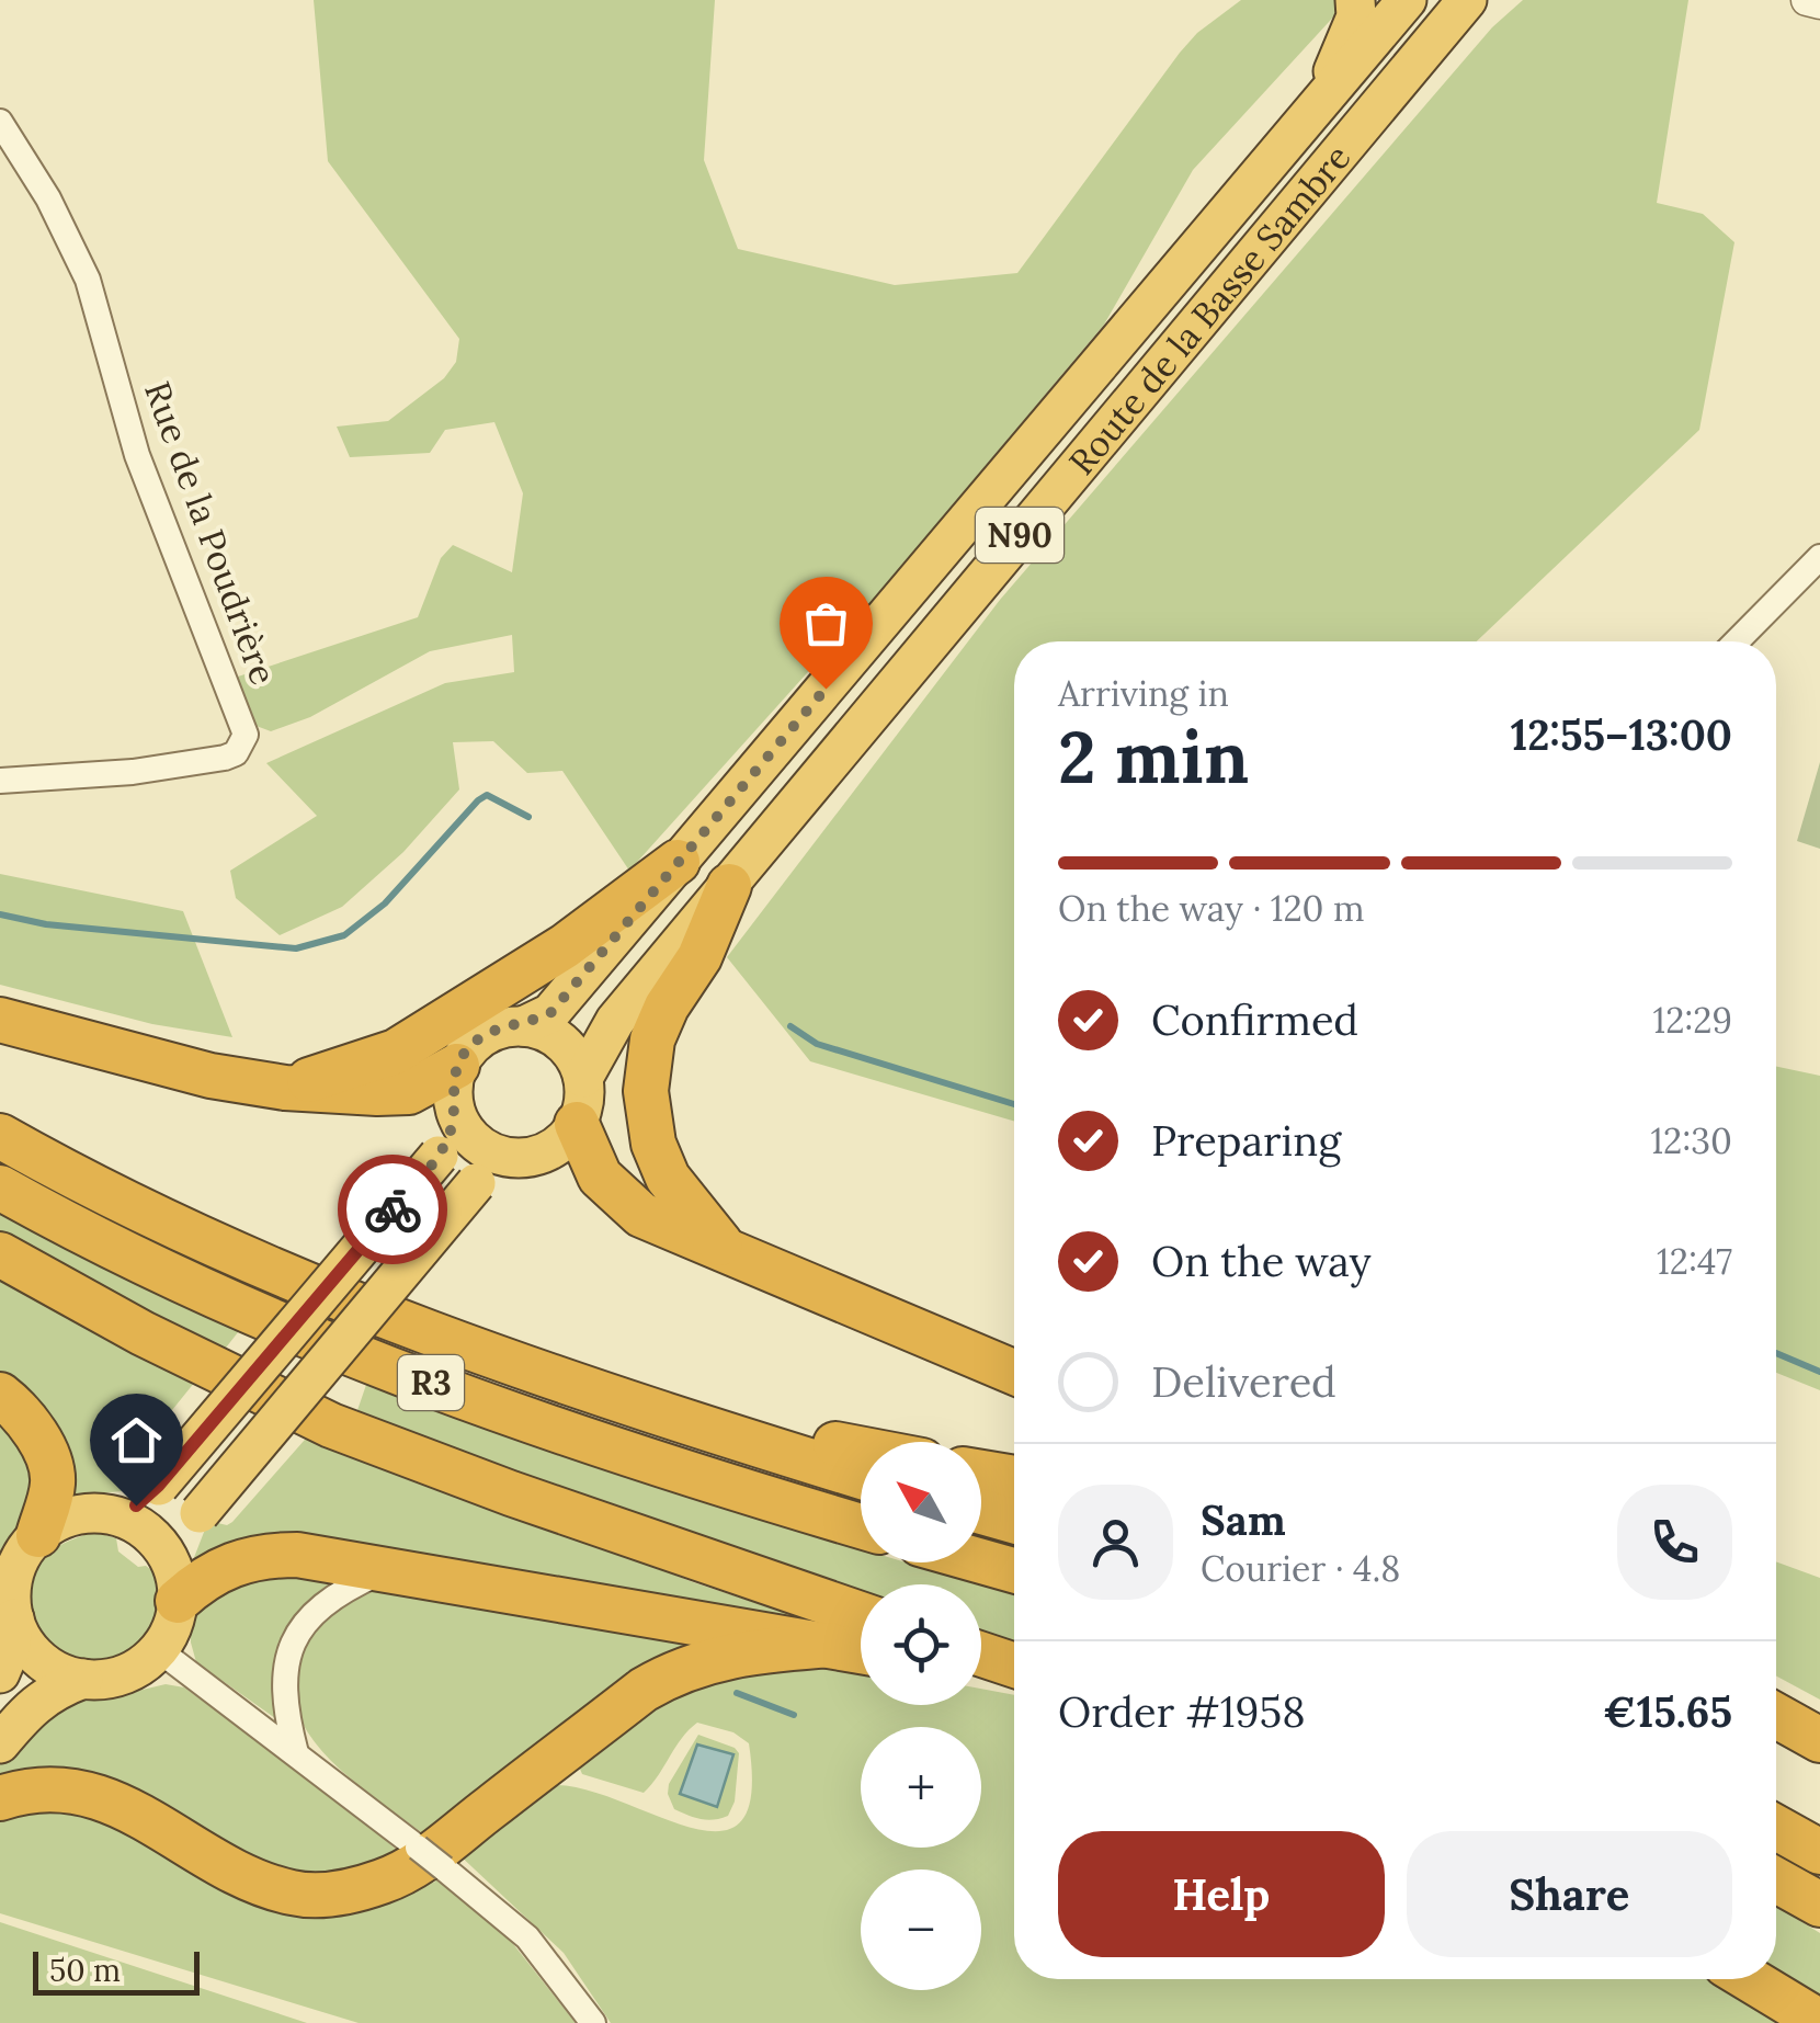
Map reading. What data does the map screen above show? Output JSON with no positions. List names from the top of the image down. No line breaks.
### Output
{"streets":{"highway":["Route de la Basse Sambre","N90","R3"],"street":["Rue de la Poudrière"]},"crossings":[["Route de la Basse Sambre","N90"]],"scale_bar":"50 m","north":"top left","page":{"heading":["2 min","Arriving in","12:55–13:00"],"panel":["Sam","Courier · 4.8","Order #1958","€15.65"],"bar":"On the way · 120 m","list":[["Confirmed","12:29"],["Preparing","12:30"],["On the way","12:47"],"Delivered"],"map_buttons":["+","−"],"buttons":["Help","Share"],"scale":"50 m"}}
